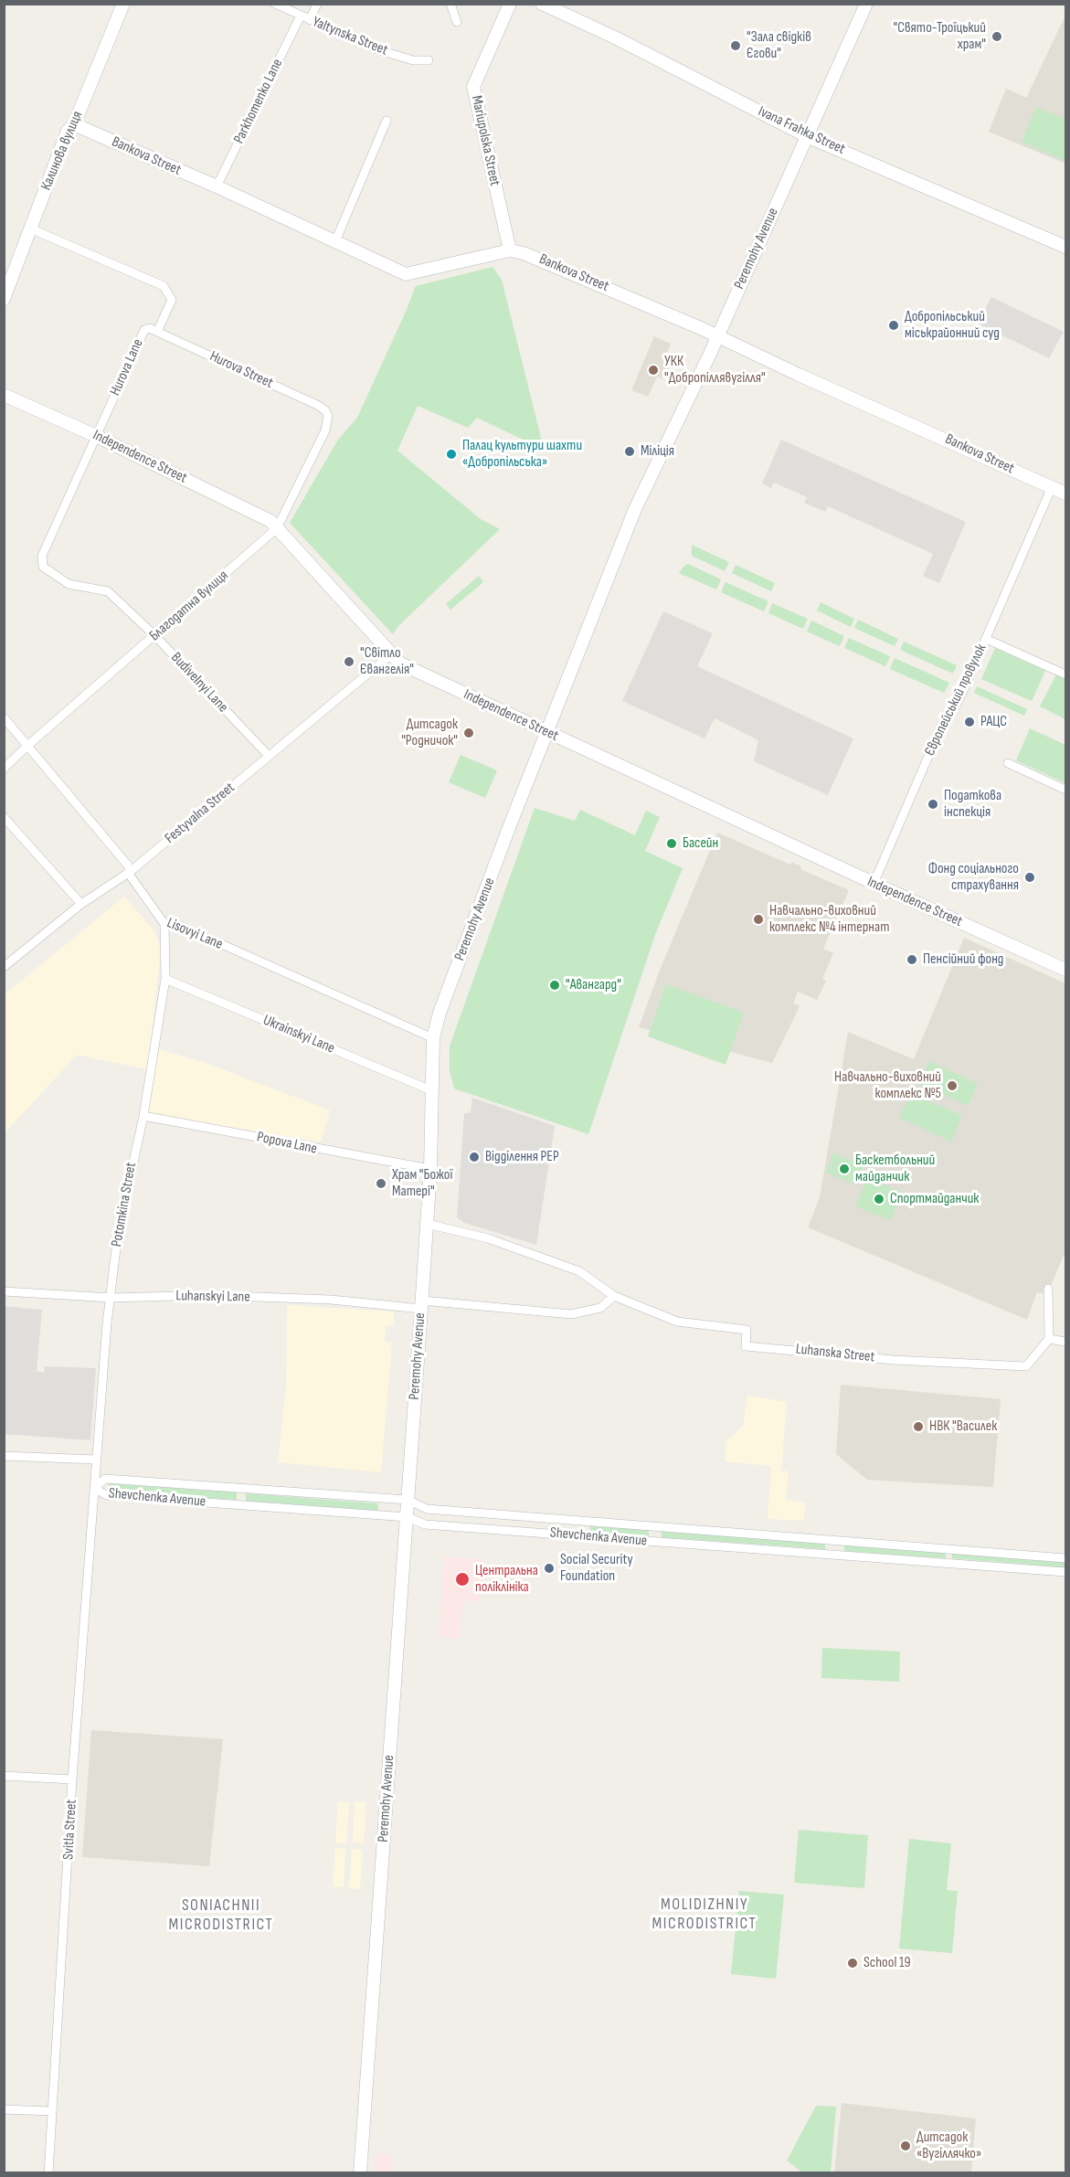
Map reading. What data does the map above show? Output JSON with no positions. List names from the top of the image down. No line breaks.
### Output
{"streets":{"street":["Yaltynska Street","Parkhomenko Lane","Ivana Frahka Street","Mariupolska Street","Калинова вулиця","Bankova Street","Peremohy Avenue","Hurova Lane","Hurova Street","Independence Street","Благодатна вулиця","Budivelnyi Lane","Європейський провулок","Festyvalna Street","Lisovyi Lane","Ukrainskyi Lane","Popova Lane","Potomkina Street","Luhanskyi Lane","Luhanska Street","Shevchenka Avenue","Svitla Street"]},"crossings":[["Yaltynska Street","Parkhomenko Lane"],["Parkhomenko Lane","Bankova Street"],["Ivana Frahka Street","Peremohy Avenue"],["Mariupolska Street","Bankova Street"],["Калинова вулиця","Bankova Street"],["Калинова вулиця","Hurova Lane"],["Bankova Street","Peremohy Avenue"],["Bankova Street","Європейський провулок"],["Peremohy Avenue","Independence Street"],["Peremohy Avenue","Lisovyi Lane"],["Peremohy Avenue","Ukrainskyi Lane"],["Peremohy Avenue","Popova Lane"],["Peremohy Avenue","Luhanskyi Lane"],["Peremohy Avenue","Luhanska Street"],["Peremohy Avenue","Shevchenka Avenue"],["Hurova Lane","Hurova Street"],["Hurova Lane","Independence Street"],["Hurova Lane","Budivelnyi Lane"],["Hurova Street","Благодатна вулиця"],["Independence Street","Благодатна вулиця"],["Independence Street","Європейський провулок"],["Independence Street","Festyvalna Street"],["Благодатна вулиця","Budivelnyi Lane"],["Благодатна вулиця","Lisovyi Lane"],["Budivelnyi Lane","Festyvalna Street"],["Festyvalna Street","Lisovyi Lane"],["Lisovyi Lane","Potomkina Street"],["Ukrainskyi Lane","Potomkina Street"],["Popova Lane","Potomkina Street"],["Potomkina Street","Luhanskyi Lane"],["Potomkina Street","Shevchenka Avenue"],["Potomkina Street","Svitla Street"],["Shevchenka Avenue","Svitla Street"]],"districts":["MOLIDIZHNIY MICRODISTRICT","SONIACHNII MICRODISTRICT"],"places":["\"Свято-Троїцький храм\"","\"Зала свідків Єгови\"","Добропільський міськрайонний суд","УКК \"Добропіллявугілля\"","Міліція","Палац культури шахти «Добропільська»","\"Світло Євангелія\"","РАЦС","Дитсадок \"Родничок\"","Податкова інспекція","Басейн","Фонд соціального страхування","Навчально-виховний комплекс №4 інтернат","Пенсійний фонд","\"Авангард\"","Навчально-виховний комплекс №5","Відділення РЕР","Баскетбольний майданчик","Храм \"Божої Матері\"","Спортмайданчик","НВК \"Василек","Social Security Foundation","Центральна поліклініка","School 19","Дитсадок «Вугіллячко»"]}
